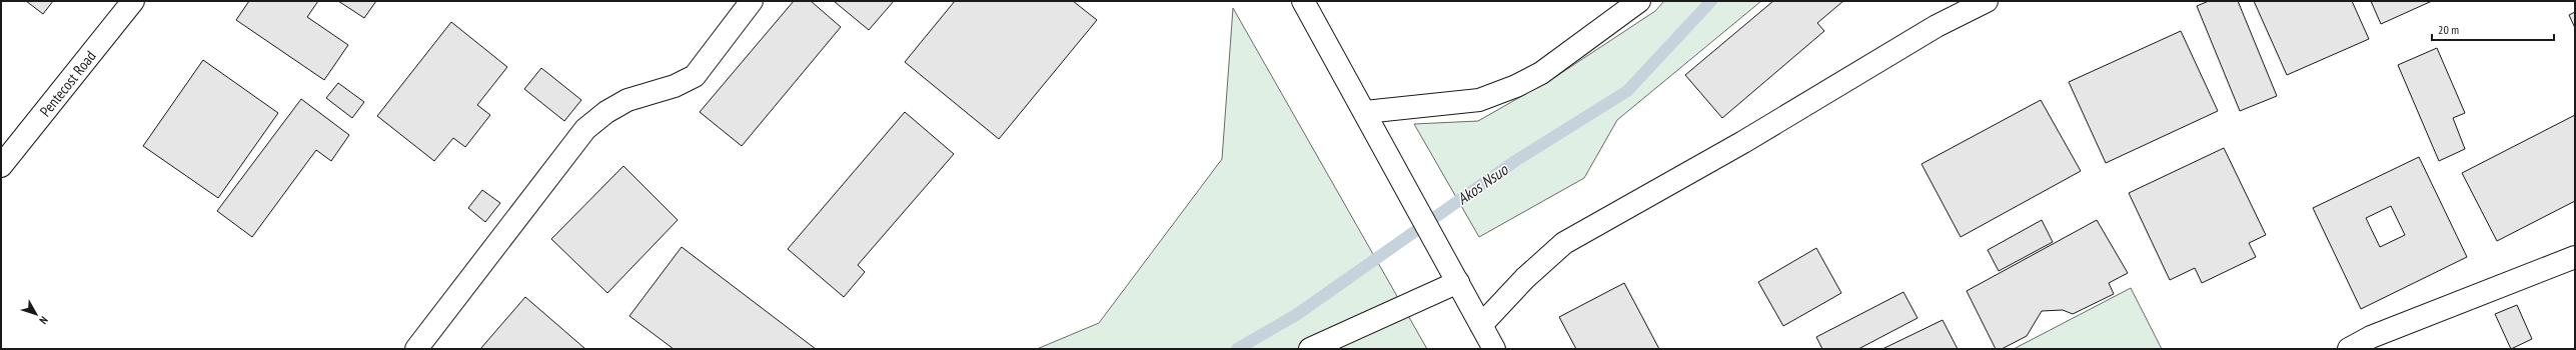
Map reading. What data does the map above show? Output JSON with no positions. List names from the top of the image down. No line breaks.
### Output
{"streets":{"street":["Pentecost Road"]},"water":["Akos Nsuo"],"scale_bar":"20 m","north":"bottom right"}
